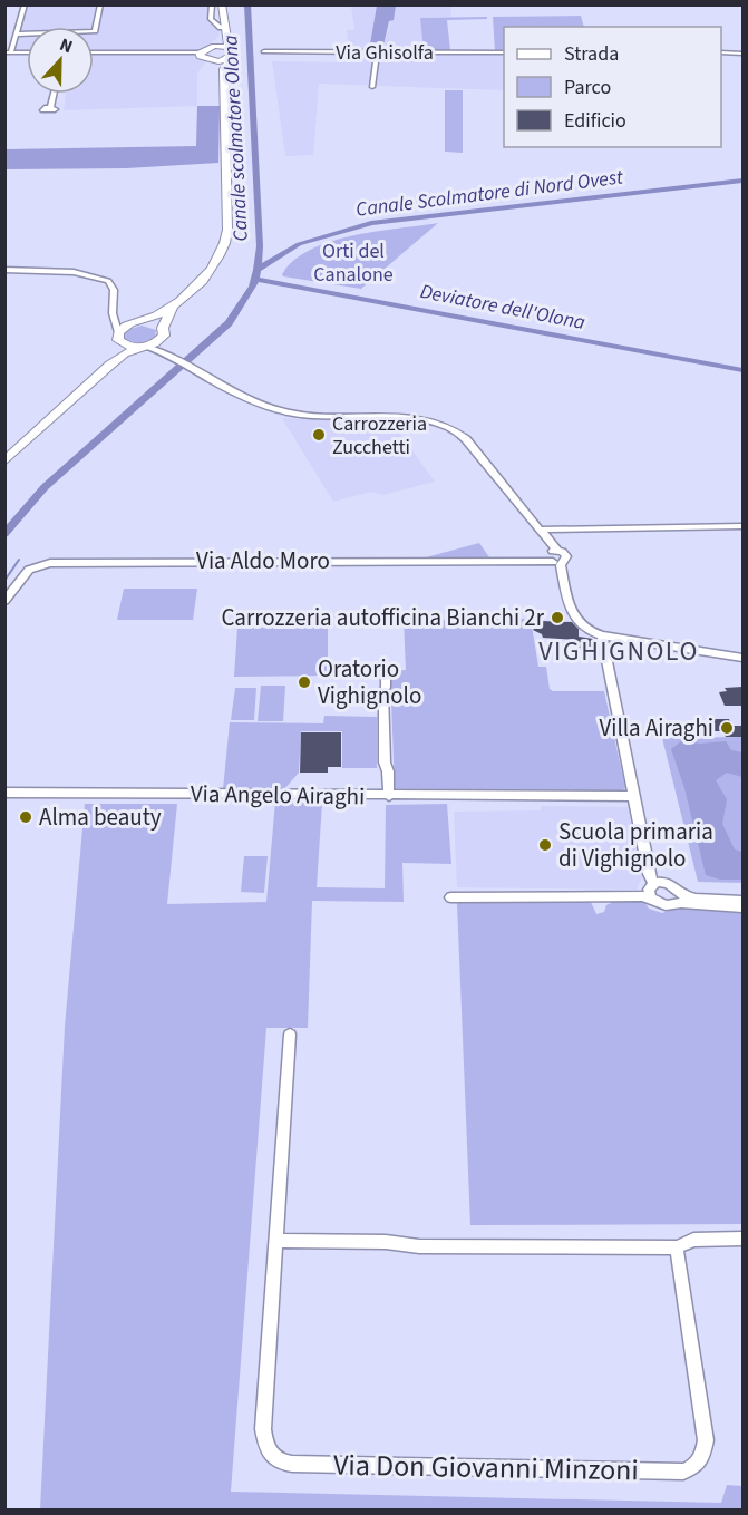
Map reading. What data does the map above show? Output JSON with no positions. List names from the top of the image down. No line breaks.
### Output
{"streets":{"street":["Via Ghisolfa","Via Aldo Moro","Via Angelo Airaghi","Via Don Giovanni Minzoni"]},"districts":["VIGHIGNOLO"],"water":["Canale scolmatore Olona","Canale Scolmatore di Nord Ovest","Deviatore dell'Olona"],"parks":["Orti del Canalone"],"places":["Carrozzeria Zucchetti","Carrozzeria autofficina Bianchi 2r","Oratorio Vighignolo","Villa Airaghi","Alma beauty","Scuola primaria di Vighignolo"],"legend":["Strada","Parco","Edificio"],"north":"top"}
